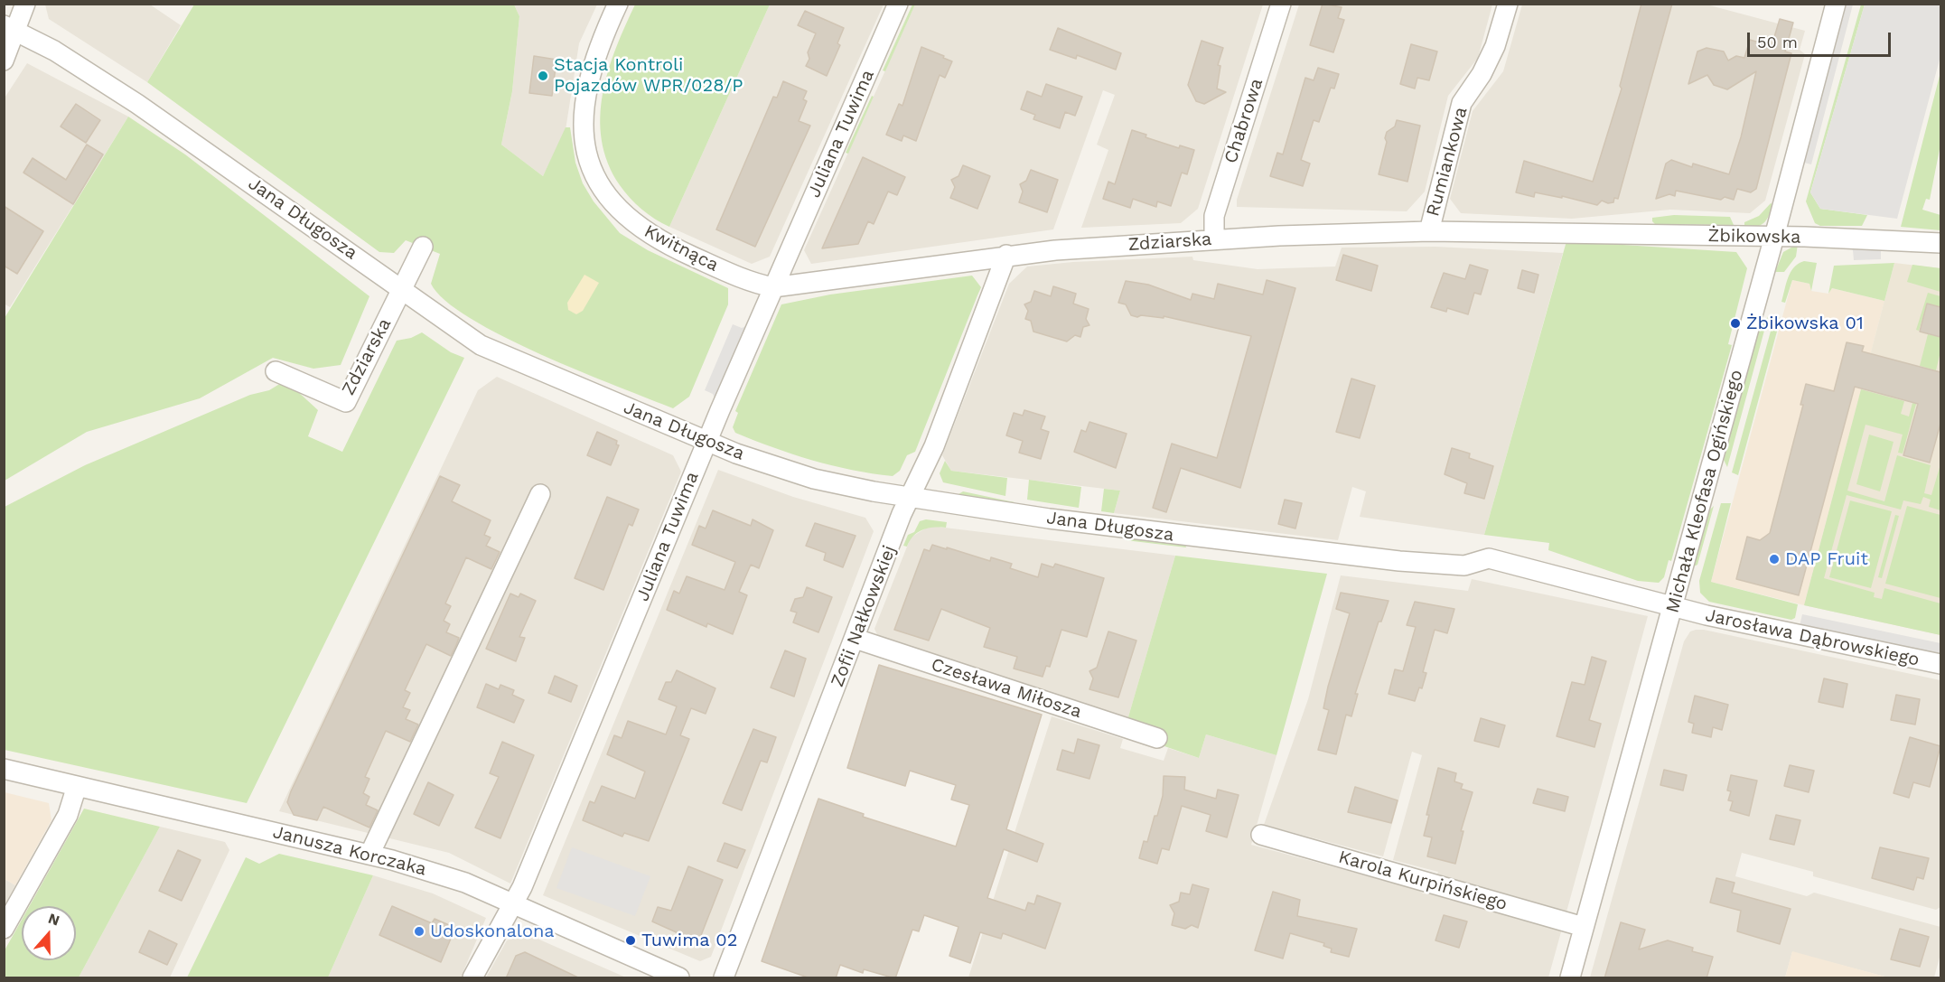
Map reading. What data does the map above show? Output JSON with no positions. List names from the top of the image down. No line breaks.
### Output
{"streets":{"street":["Chabrowa","Juliana Tuwima","Rumiankowa","Jana Długosza","Żbikowska","Zdziarska","Kwitnąca","Michała Kleofasa Ogińskiego","Zofii Nałkowskiej","Jarosława Dąbrowskiego","Czesława Miłosza","Janusza Korczaka","Karola Kurpińskiego"]},"crossings":[["Chabrowa","Zdziarska"],["Juliana Tuwima","Jana Długosza"],["Juliana Tuwima","Zdziarska"],["Juliana Tuwima","Kwitnąca"],["Juliana Tuwima","Janusza Korczaka"],["Rumiankowa","Zdziarska"],["Jana Długosza","Zdziarska"],["Jana Długosza","Zofii Nałkowskiej"],["Jana Długosza","Jarosława Dąbrowskiego"],["Żbikowska","Zdziarska"],["Żbikowska","Michała Kleofasa Ogińskiego"],["Zdziarska","Kwitnąca"],["Zdziarska","Zofii Nałkowskiej"],["Michała Kleofasa Ogińskiego","Jarosława Dąbrowskiego"],["Michała Kleofasa Ogińskiego","Karola Kurpińskiego"],["Zofii Nałkowskiej","Czesława Miłosza"]],"places":["Stacja Kontroli Pojazdów WPR/028/P","Żbikowska 01","DAP Fruit","Udoskonalona","Tuwima 02"],"scale_bar":"50 m","north":"top"}
